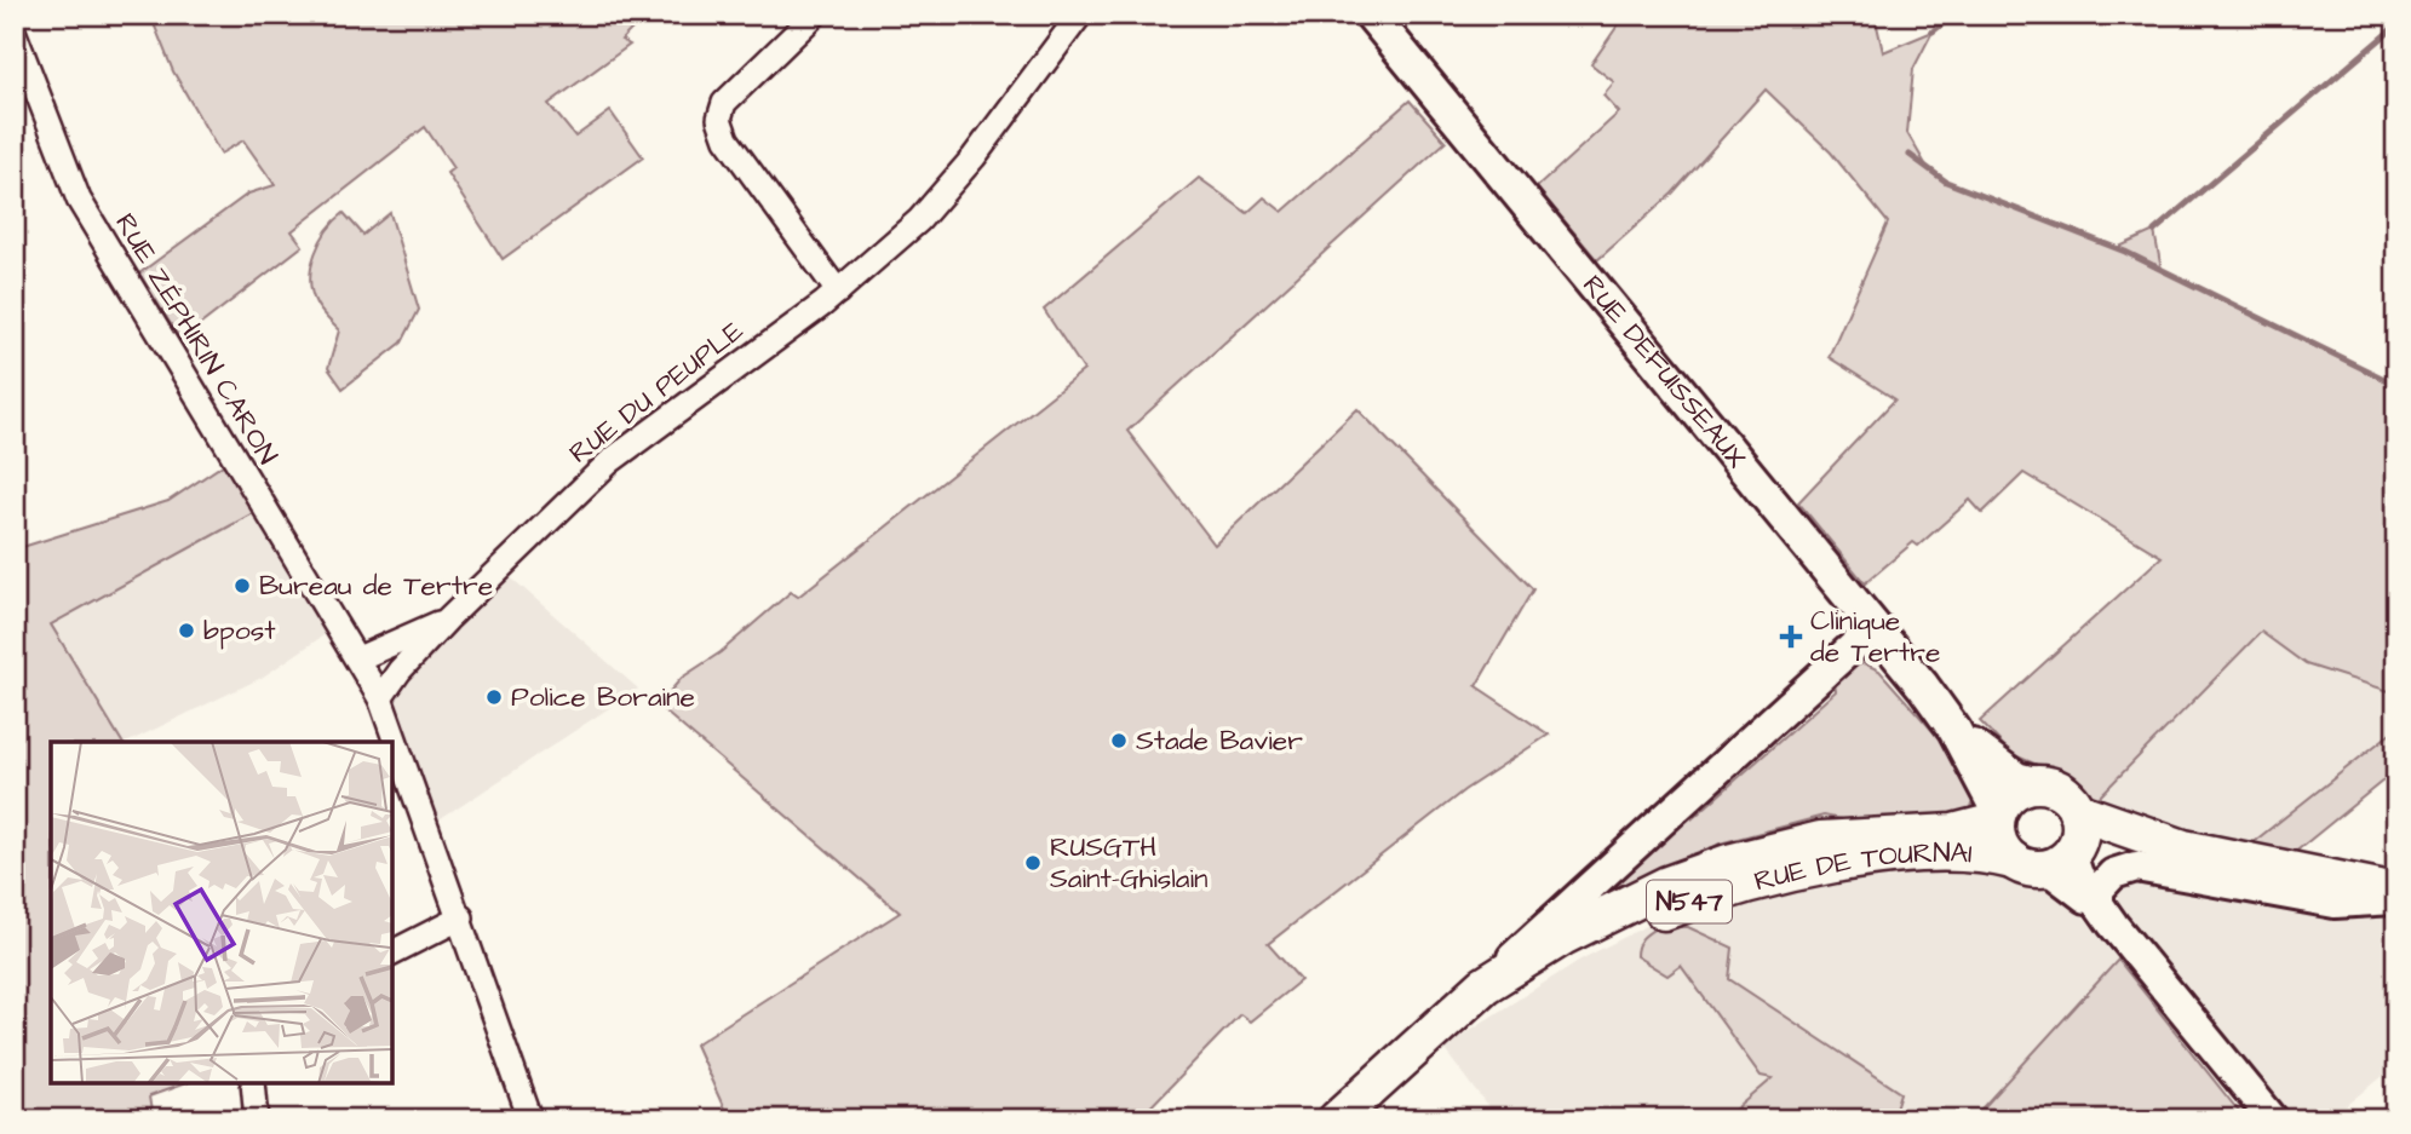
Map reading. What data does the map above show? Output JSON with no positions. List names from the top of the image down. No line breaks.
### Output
{"streets":{"main road":["RUE DEFUISSEAUX","RUE DE TOURNAI","N547"],"street":["RUE ZÉPHIRIN CARON","RUE DU PEUPLE"]},"crossings":[["RUE ZÉPHIRIN CARON","RUE DU PEUPLE"],["RUE DEFUISSEAUX","RUE DE TOURNAI"],["RUE DEFUISSEAUX","N547"],["RUE DE TOURNAI","N547"]],"places":{"other":["Bureau de Tertre","bpost","Police Boraine","Stade Bavier","RUSGTH Saint-Ghislain"],"health":["Clinique de Tertre"]}}
